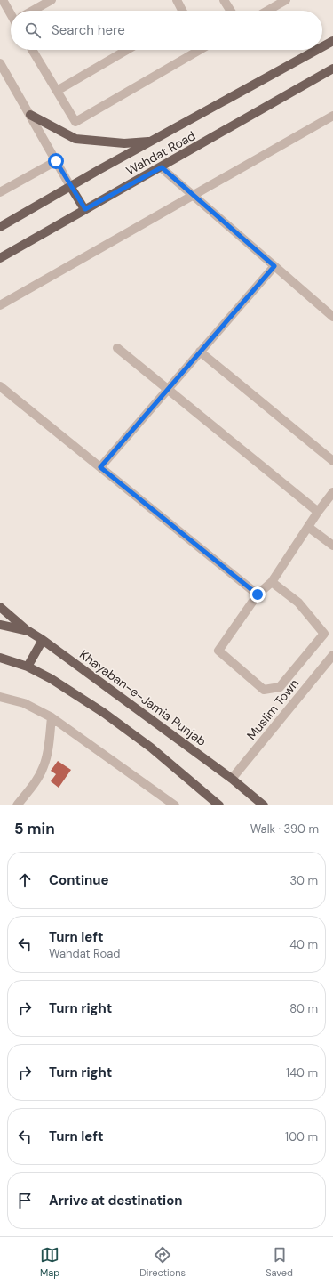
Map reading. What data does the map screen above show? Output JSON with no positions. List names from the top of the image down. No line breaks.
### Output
{"streets":{"main road":["Wahdat Road","Khayaban-e-Jamia Punjab"],"street":["Muslim Town"]},"crossings":[["Khayaban-e-Jamia Punjab","Muslim Town"]],"page":{"search":"Search here","heading":["5 min","Walk · 390 m"],"list":[["Continue","30 m"],["Turn left","Wahdat Road","40 m"],["Turn right","80 m"],["Turn right","140 m"],["Turn left","100 m"],"Arrive at destination"],"nav":["Map","Directions","Saved"]}}
